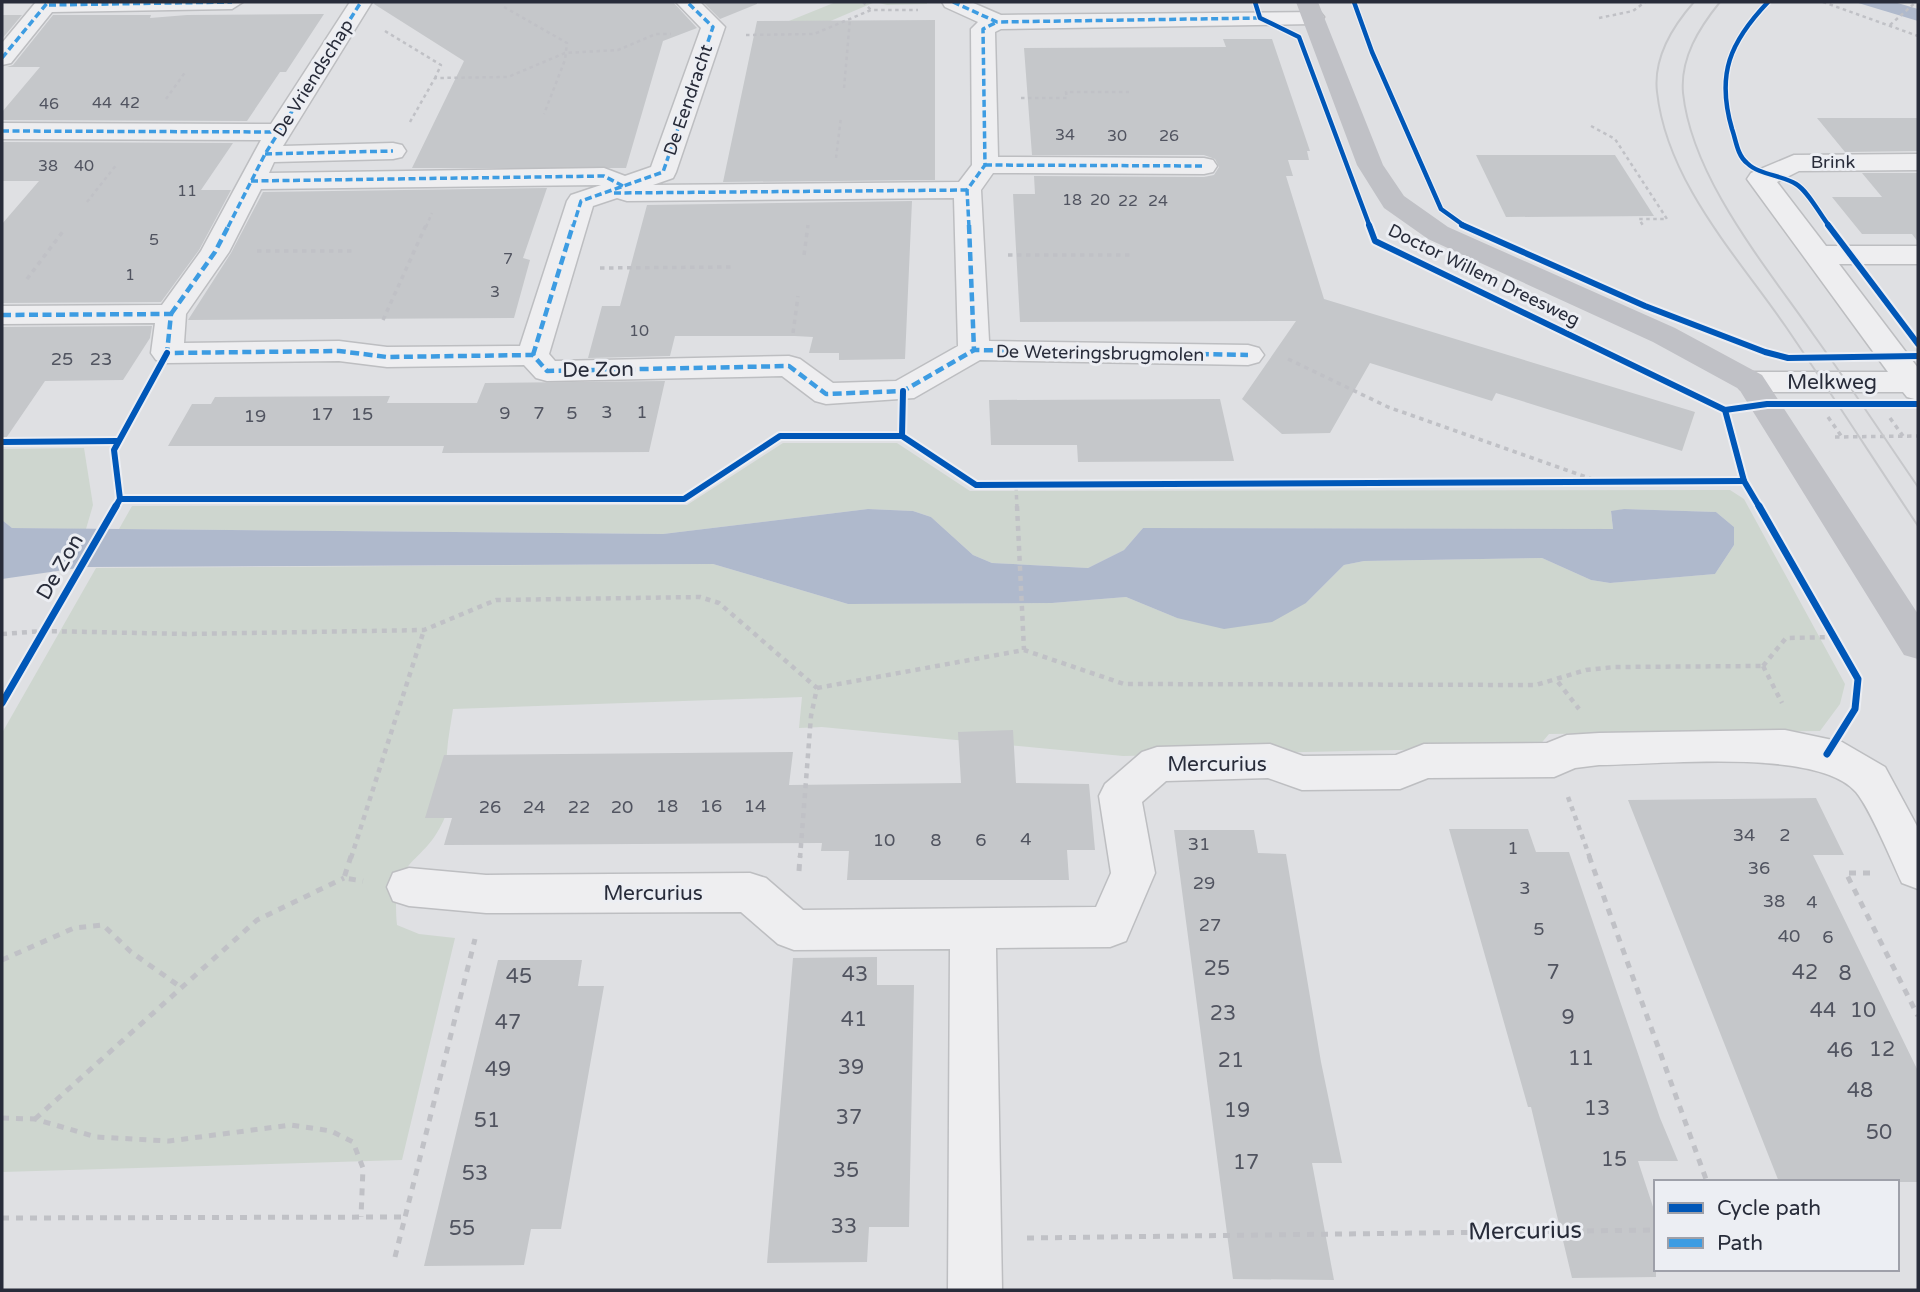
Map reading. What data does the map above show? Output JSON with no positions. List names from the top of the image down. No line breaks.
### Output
{"streets":{"street":["De Vriendschap","De Eendracht","Brink","Doctor Willem Dreesweg","De Weteringsbrugmolen","De Zon","Melkweg","Mercurius"]},"crossings":[["De Vriendschap","De Zon"],["De Eendracht","De Zon"],["Brink","Melkweg"],["Doctor Willem Dreesweg","Melkweg"],["De Weteringsbrugmolen","De Zon"]],"house_numbers":["44","42","46","34","30","26","38","40","11","18","20","22","24","5","7","1","3","10","25","23","3","1","9","7","5","17","15","19","18","16","14","26","24","22","20","34","2","4","10","8","6","31","1","36","29","3","38","4","27","5","40","6","25","7","42","8","43","45","44","10","23","9","41","47","12","46","11","21","39","49","48","13","19","37","51","50","15","17","35","53","33","55"],"legend":["Cycle path","Path"]}
